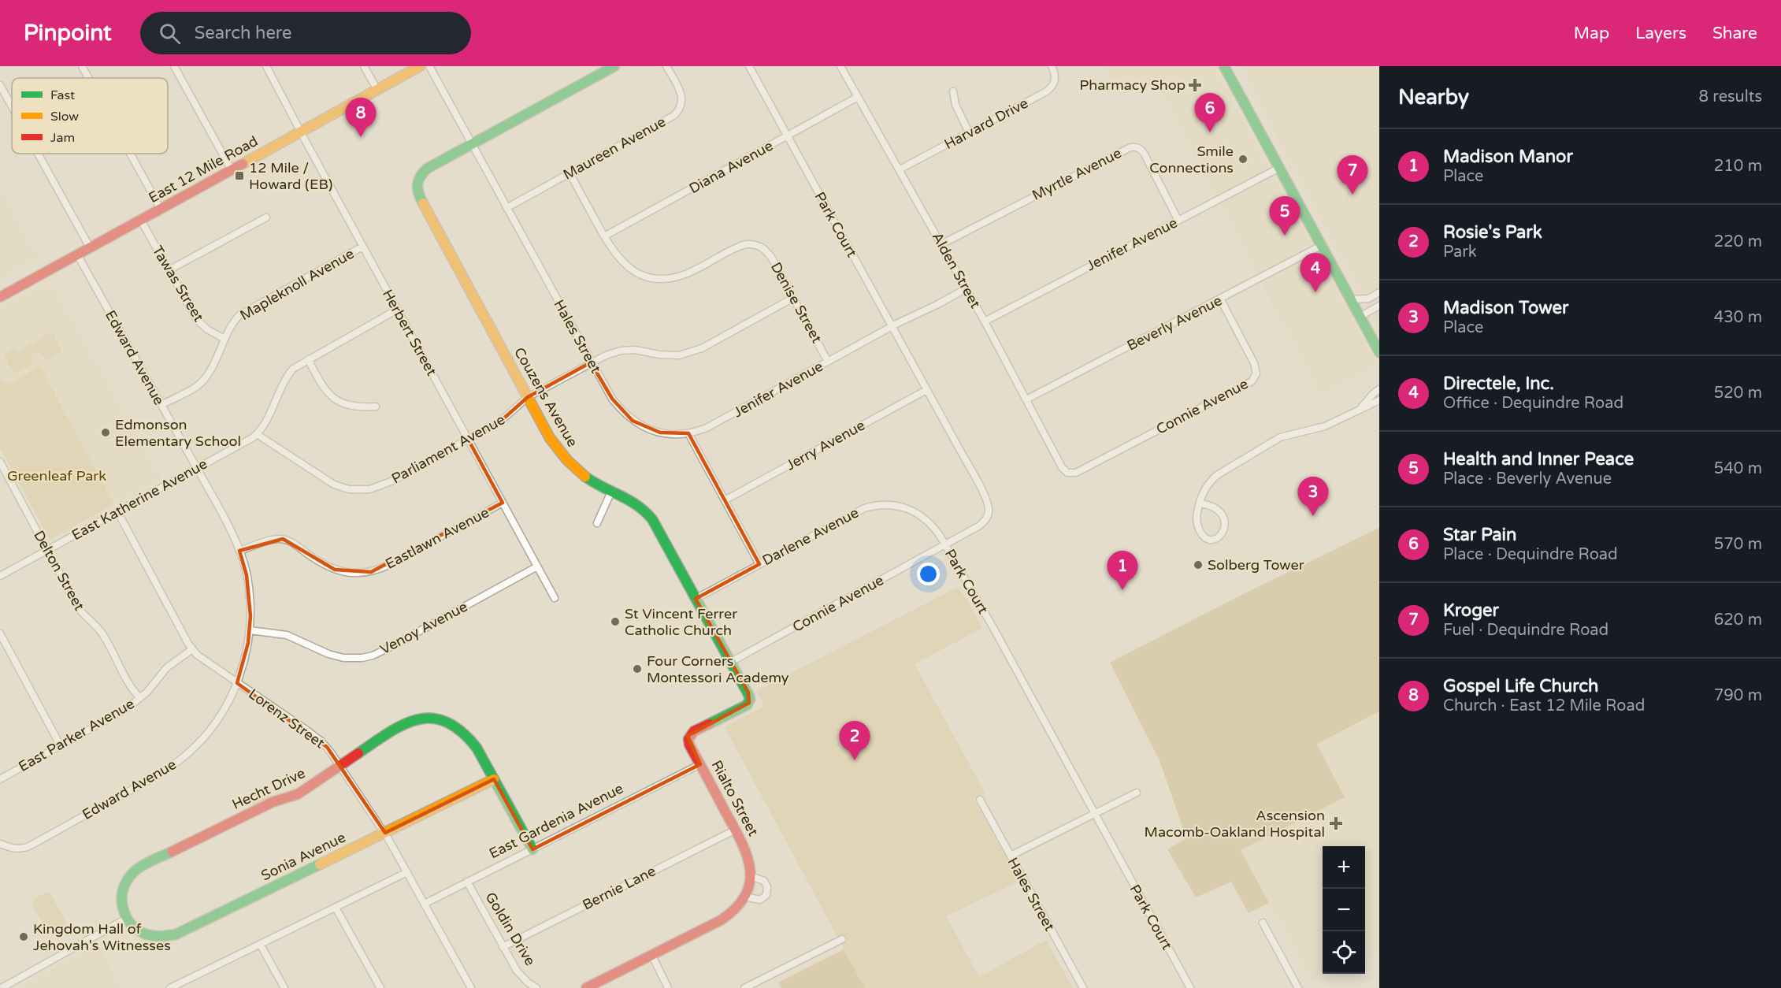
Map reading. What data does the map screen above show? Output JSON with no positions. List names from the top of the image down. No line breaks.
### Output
{"streets":{"street":["Harvard Drive","Maureen Avenue","Diana Avenue","East 12 Mile Road","Myrtle Avenue","Park Court","Jenifer Avenue","Alden Street","Tawas Street","Mapleknoll Avenue","Denise Street","Beverly Avenue","Herbert Street","Hales Street","Edward Avenue","Couzens Avenue","Connie Avenue","Jerry Avenue","Parliament Avenue","East Katherine Avenue","Darlene Avenue","Eastlawn Avenue","Delton Street","Venoy Avenue","Lorenz Street","East Parker Avenue","Hecht Drive","Rialto Street","East Gardenia Avenue","Sonia Avenue","Bernie Lane","Goldin Drive"]},"crossings":[["Harvard Drive","Alden Street"],["Maureen Avenue","Denise Street"],["Maureen Avenue","Hales Street"],["Diana Avenue","Park Court"],["Diana Avenue","Alden Street"],["Diana Avenue","Denise Street"],["East 12 Mile Road","Tawas Street"],["East 12 Mile Road","Herbert Street"],["East 12 Mile Road","Edward Avenue"],["Myrtle Avenue","Jenifer Avenue"],["Myrtle Avenue","Alden Street"],["Park Court","Jenifer Avenue"],["Park Court","Connie Avenue"],["Park Court","Jerry Avenue"],["Park Court","Darlene Avenue"],["Jenifer Avenue","Alden Street"],["Jenifer Avenue","Denise Street"],["Jenifer Avenue","Hales Street"],["Alden Street","Beverly Avenue"],["Alden Street","Connie Avenue"],["Tawas Street","Mapleknoll Avenue"],["Mapleknoll Avenue","Herbert Street"],["Mapleknoll Avenue","Edward Avenue"],["Denise Street","Parliament Avenue"],["Beverly Avenue","Connie Avenue"],["Herbert Street","Parliament Avenue"],["Herbert Street","East Katherine Avenue"],["Herbert Street","Eastlawn Avenue"],["Herbert Street","Venoy Avenue"],["Hales Street","Couzens Avenue"],["Hales Street","Parliament Avenue"],["Edward Avenue","East Katherine Avenue"],["Edward Avenue","Eastlawn Avenue"],["Edward Avenue","Venoy Avenue"],["Edward Avenue","Lorenz Street"],["Couzens Avenue","Connie Avenue"],["Couzens Avenue","Parliament Avenue"],["Couzens Avenue","Darlene Avenue"],["Couzens Avenue","Rialto Street"],["Connie Avenue","Darlene Avenue"],["Parliament Avenue","East Katherine Avenue"],["East Katherine Avenue","Delton Street"],["East Katherine Avenue","Lorenz Street"],["Delton Street","East Parker Avenue"],["Lorenz Street","East Parker Avenue"],["Lorenz Street","Hecht Drive"],["Lorenz Street","East Gardenia Avenue"],["Lorenz Street","Sonia Avenue"],["Hecht Drive","East Gardenia Avenue"],["Hecht Drive","Sonia Avenue"],["Rialto Street","East Gardenia Avenue"],["Rialto Street","Bernie Lane"],["East Gardenia Avenue","Goldin Drive"],["Bernie Lane","Goldin Drive"]],"parks":["Greenleaf Park"],"places":{"health":["Pharmacy Shop","Ascension Macomb-Oakland Hospital"],"other":["Smile Connections","Edmonson Elementary School","Solberg Tower","St Vincent Ferrer Catholic Church","Four Corners Montessori Academy","Kingdom Hall of Jehovah's Witnesses"],"transit":["12 Mile / Howard (EB)"]},"legend":["Fast","Slow","Jam"],"page":{"header":"Pinpoint","search":"Search here","nav":["Map","Layers","Share"],"heading":["Nearby","8 results"],"pins":["6","8","7","5","4","3","1","2"],"list":[{"mark":"1","name":"Madison Manor","note":"Place","value":"210 m"},{"mark":"2","name":"Rosie's Park","note":"Park","value":"220 m"},{"mark":"3","name":"Madison Tower","note":"Place","value":"430 m"},{"mark":"4","name":"Directele, Inc.","note":"Office · Dequindre Road","value":"520 m"},{"mark":"5","name":"Health and Inner Peace","note":"Place · Beverly Avenue","value":"540 m"},{"mark":"6","name":"Star Pain","note":"Place · Dequindre Road","value":"570 m"},{"mark":"7","name":"Kroger","note":"Fuel · Dequindre Road","value":"620 m"},{"mark":"8","name":"Gospel Life Church","note":"Church · East 12 Mile Road","value":"790 m"}],"map_buttons":["+","−"]}}
